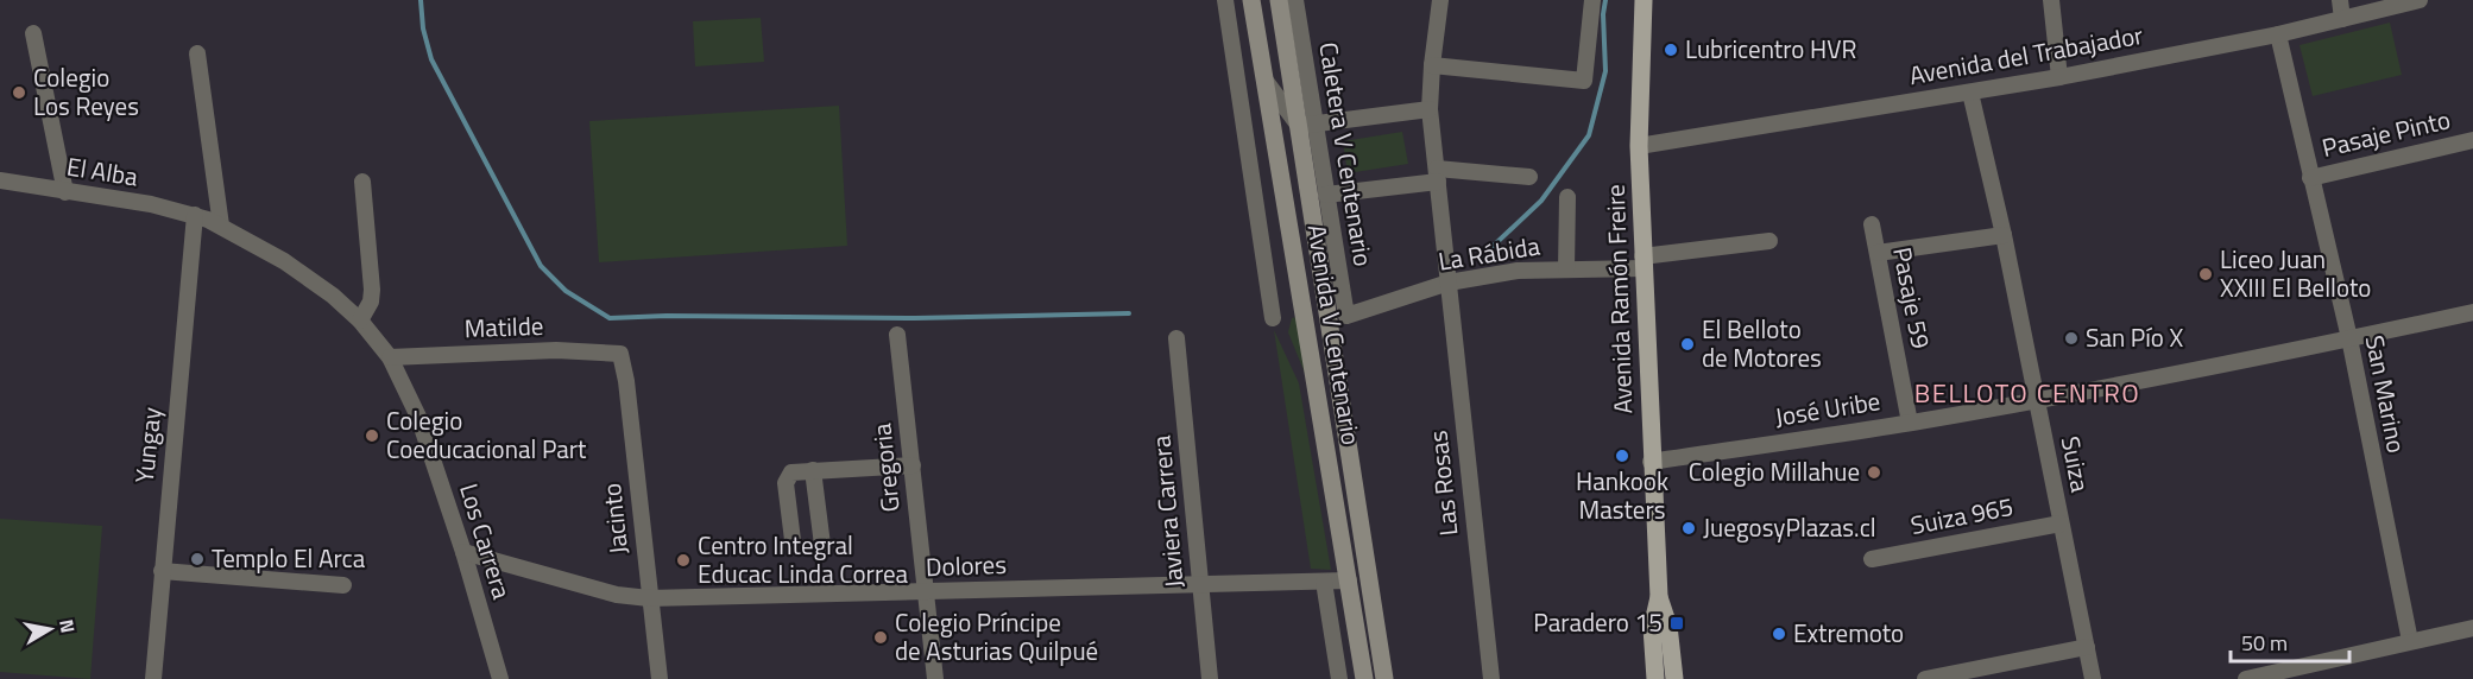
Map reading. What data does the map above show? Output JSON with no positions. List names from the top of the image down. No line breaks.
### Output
{"streets":{"main road":["Avenida Ramón Freire","Avenida V Centenario"],"street":["Avenida del Trabajador","Pasaje Pinto","Caletera V Centenario","El Alba","La Rábida","Pasaje 59","Matilde","San Marino","José Uribe","Yungay","Suiza","Gregoria","Las Rosas","Javiera Carrera","Suiza 965","Jacinto","Los Carrera","Dolores"]},"crossings":[["Avenida del Trabajador","Avenida Ramón Freire"],["Avenida del Trabajador","San Marino"],["Avenida del Trabajador","Suiza"],["Pasaje Pinto","San Marino"],["Caletera V Centenario","La Rábida"],["Caletera V Centenario","Avenida V Centenario"],["El Alba","Yungay"],["La Rábida","Avenida Ramón Freire"],["La Rábida","Las Rosas"],["Pasaje 59","José Uribe"],["Avenida Ramón Freire","José Uribe"],["Matilde","Jacinto"],["Matilde","Los Carrera"],["Avenida V Centenario","Dolores"],["San Marino","José Uribe"],["José Uribe","Suiza"],["Suiza","Suiza 965"],["Gregoria","Dolores"],["Javiera Carrera","Dolores"],["Jacinto","Dolores"],["Los Carrera","Dolores"]],"districts":["BELLOTO CENTRO"],"places":{"other":["Lubricentro HVR","Colegio Los Reyes","Liceo Juan XXIII El Belloto","San Pío X","El Belloto de Motores","Colegio Coeducacional Part","Hankook Masters","Colegio Millahue","JuegosyPlazas.cl","Templo El Arca","Centro Integral Educac Linda Correa","Extremoto","Colegio Príncipe de Asturias Quilpué"],"transit":["Paradero 15"]},"scale_bar":"50 m","north":"right"}
